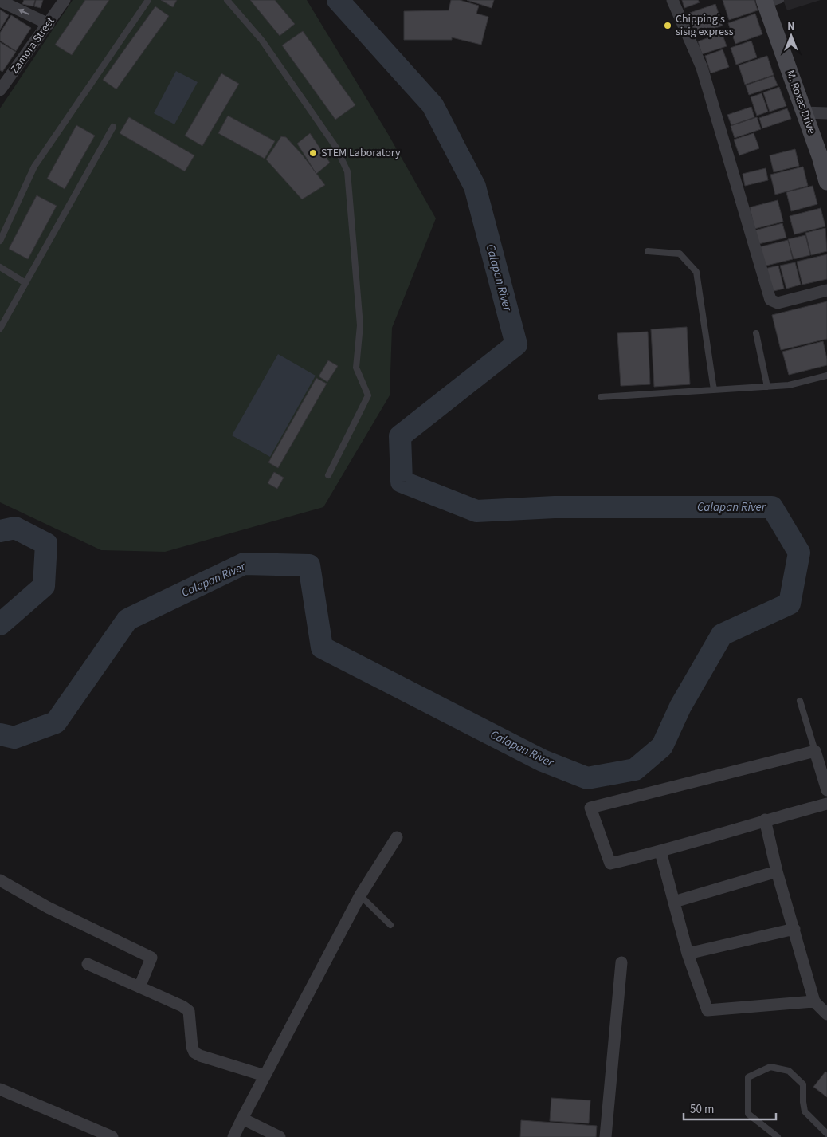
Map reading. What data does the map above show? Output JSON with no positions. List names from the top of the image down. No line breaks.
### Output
{"streets":{"main road":["M. Roxas Drive"],"street":["Zamora Street"]},"water":["Calapan River"],"places":["Chipping's sisig express","STEM Laboratory"],"scale_bar":"50 m","north":"top"}
